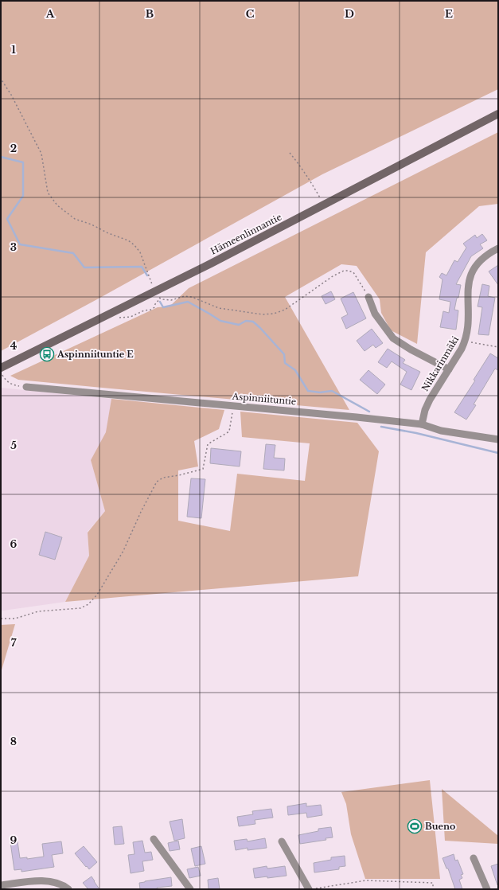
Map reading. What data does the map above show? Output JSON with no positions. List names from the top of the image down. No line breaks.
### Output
{"streets":{"main road":["Hämeenlinnantie"],"street":["Nikkarinmäki","Aspinniituntie"]},"crossings":[["Nikkarinmäki","Aspinniituntie"]],"places":{"bus stop":["Aspinniituntie E"],"sports":["Bueno"]},"grid":{"columns":["A","B","C","D","E"],"rows":["1","2","3","4","5","6","7","8","9"]}}
